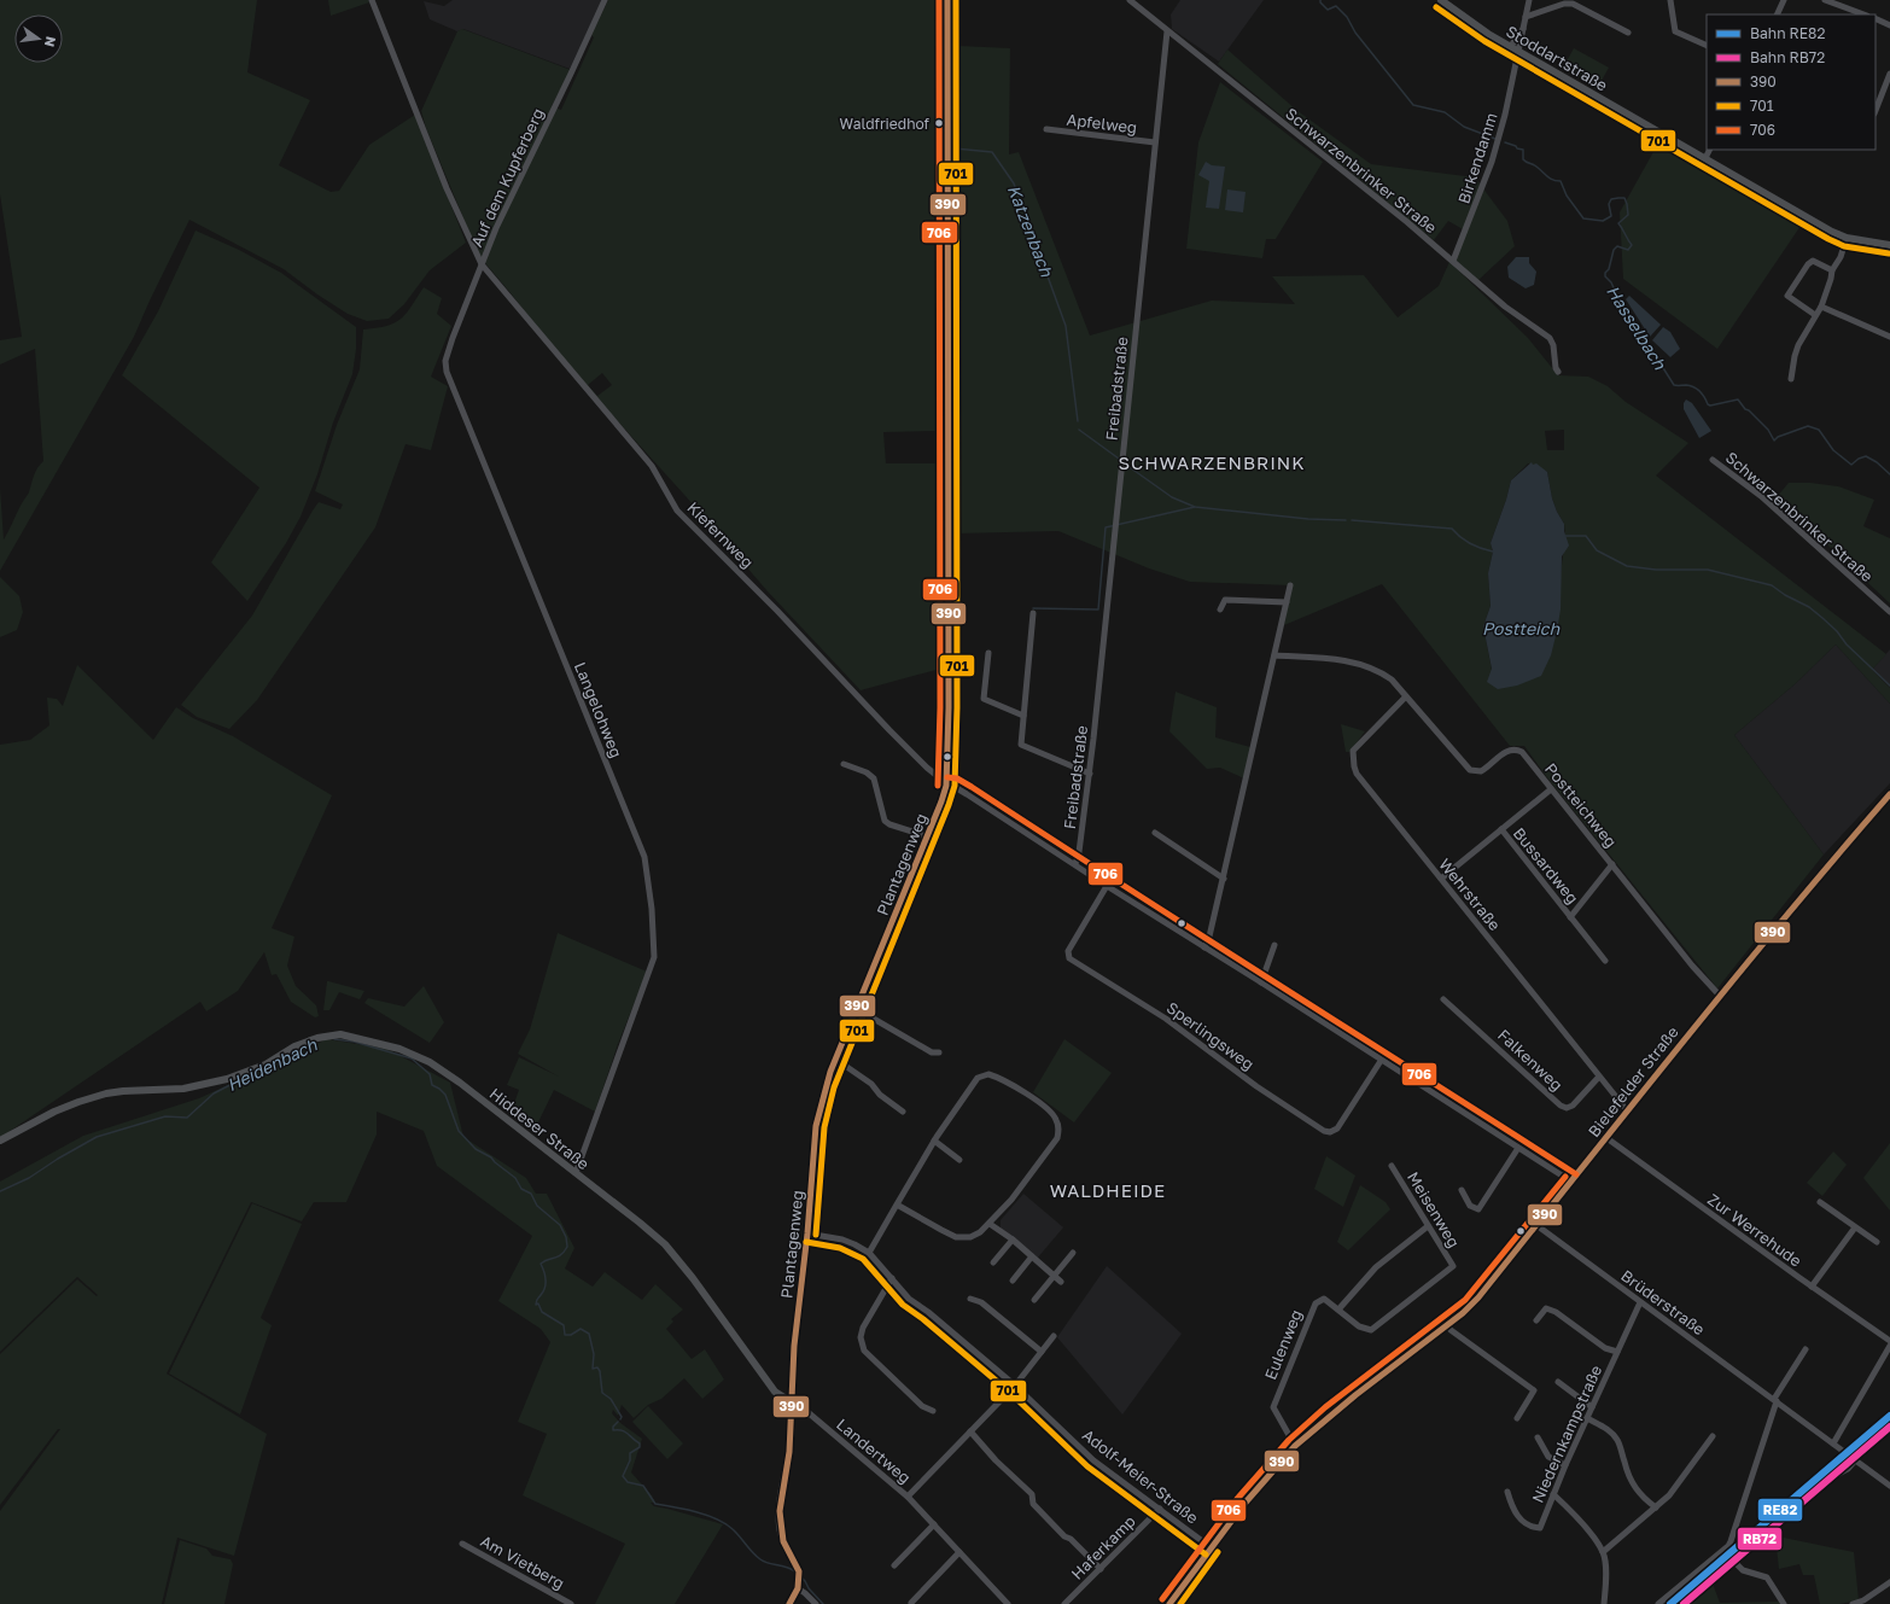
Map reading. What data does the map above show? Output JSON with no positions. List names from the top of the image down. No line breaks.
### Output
{"streets":{"main road":["Stoddartstraße","Bielefelder Straße","Hiddeser Straße"],"street":["Apfelweg","Birkendamm","Schwarzenbrinker Straße","Auf dem Kupferberg","Freibadstraße","Kiefernweg","Langelohweg","Postteichweg","Plantagenweg","Bussardweg","Wehrstraße","Sperlingsweg","Falkenweg","Meisenweg","Zur Werrehude","Brüderstraße","Eulenweg","Niedernkampstraße","Landertweg","Adolf-Meier-Straße","Haferkamp","Am Vietberg"]},"crossings":[["Stoddartstraße","Birkendamm"],["Apfelweg","Freibadstraße"],["Birkendamm","Schwarzenbrinker Straße"],["Schwarzenbrinker Straße","Freibadstraße"],["Auf dem Kupferberg","Kiefernweg"],["Auf dem Kupferberg","Langelohweg"],["Kiefernweg","Langelohweg"],["Kiefernweg","Plantagenweg"],["Langelohweg","Hiddeser Straße"],["Postteichweg","Bussardweg"],["Postteichweg","Wehrstraße"],["Postteichweg","Bielefelder Straße"],["Plantagenweg","Hiddeser Straße"],["Plantagenweg","Landertweg"],["Plantagenweg","Adolf-Meier-Straße"],["Wehrstraße","Falkenweg"],["Wehrstraße","Bielefelder Straße"],["Bielefelder Straße","Zur Werrehude"],["Bielefelder Straße","Brüderstraße"],["Bielefelder Straße","Eulenweg"],["Bielefelder Straße","Adolf-Meier-Straße"],["Hiddeser Straße","Landertweg"],["Meisenweg","Eulenweg"],["Brüderstraße","Niedernkampstraße"],["Adolf-Meier-Straße","Haferkamp"]],"districts":["SCHWARZENBRINK","WALDHEIDE"],"water":["Katzenbach","Hasselbach","Postteich","Heidenbach"],"places":["Waldfriedhof"],"lines":["transit line 390","transit line 701","transit line 706","rail line RE82","rail line RB72"],"legend":["Bahn RE82","Bahn RB72","390","701","706"],"north":"right"}
